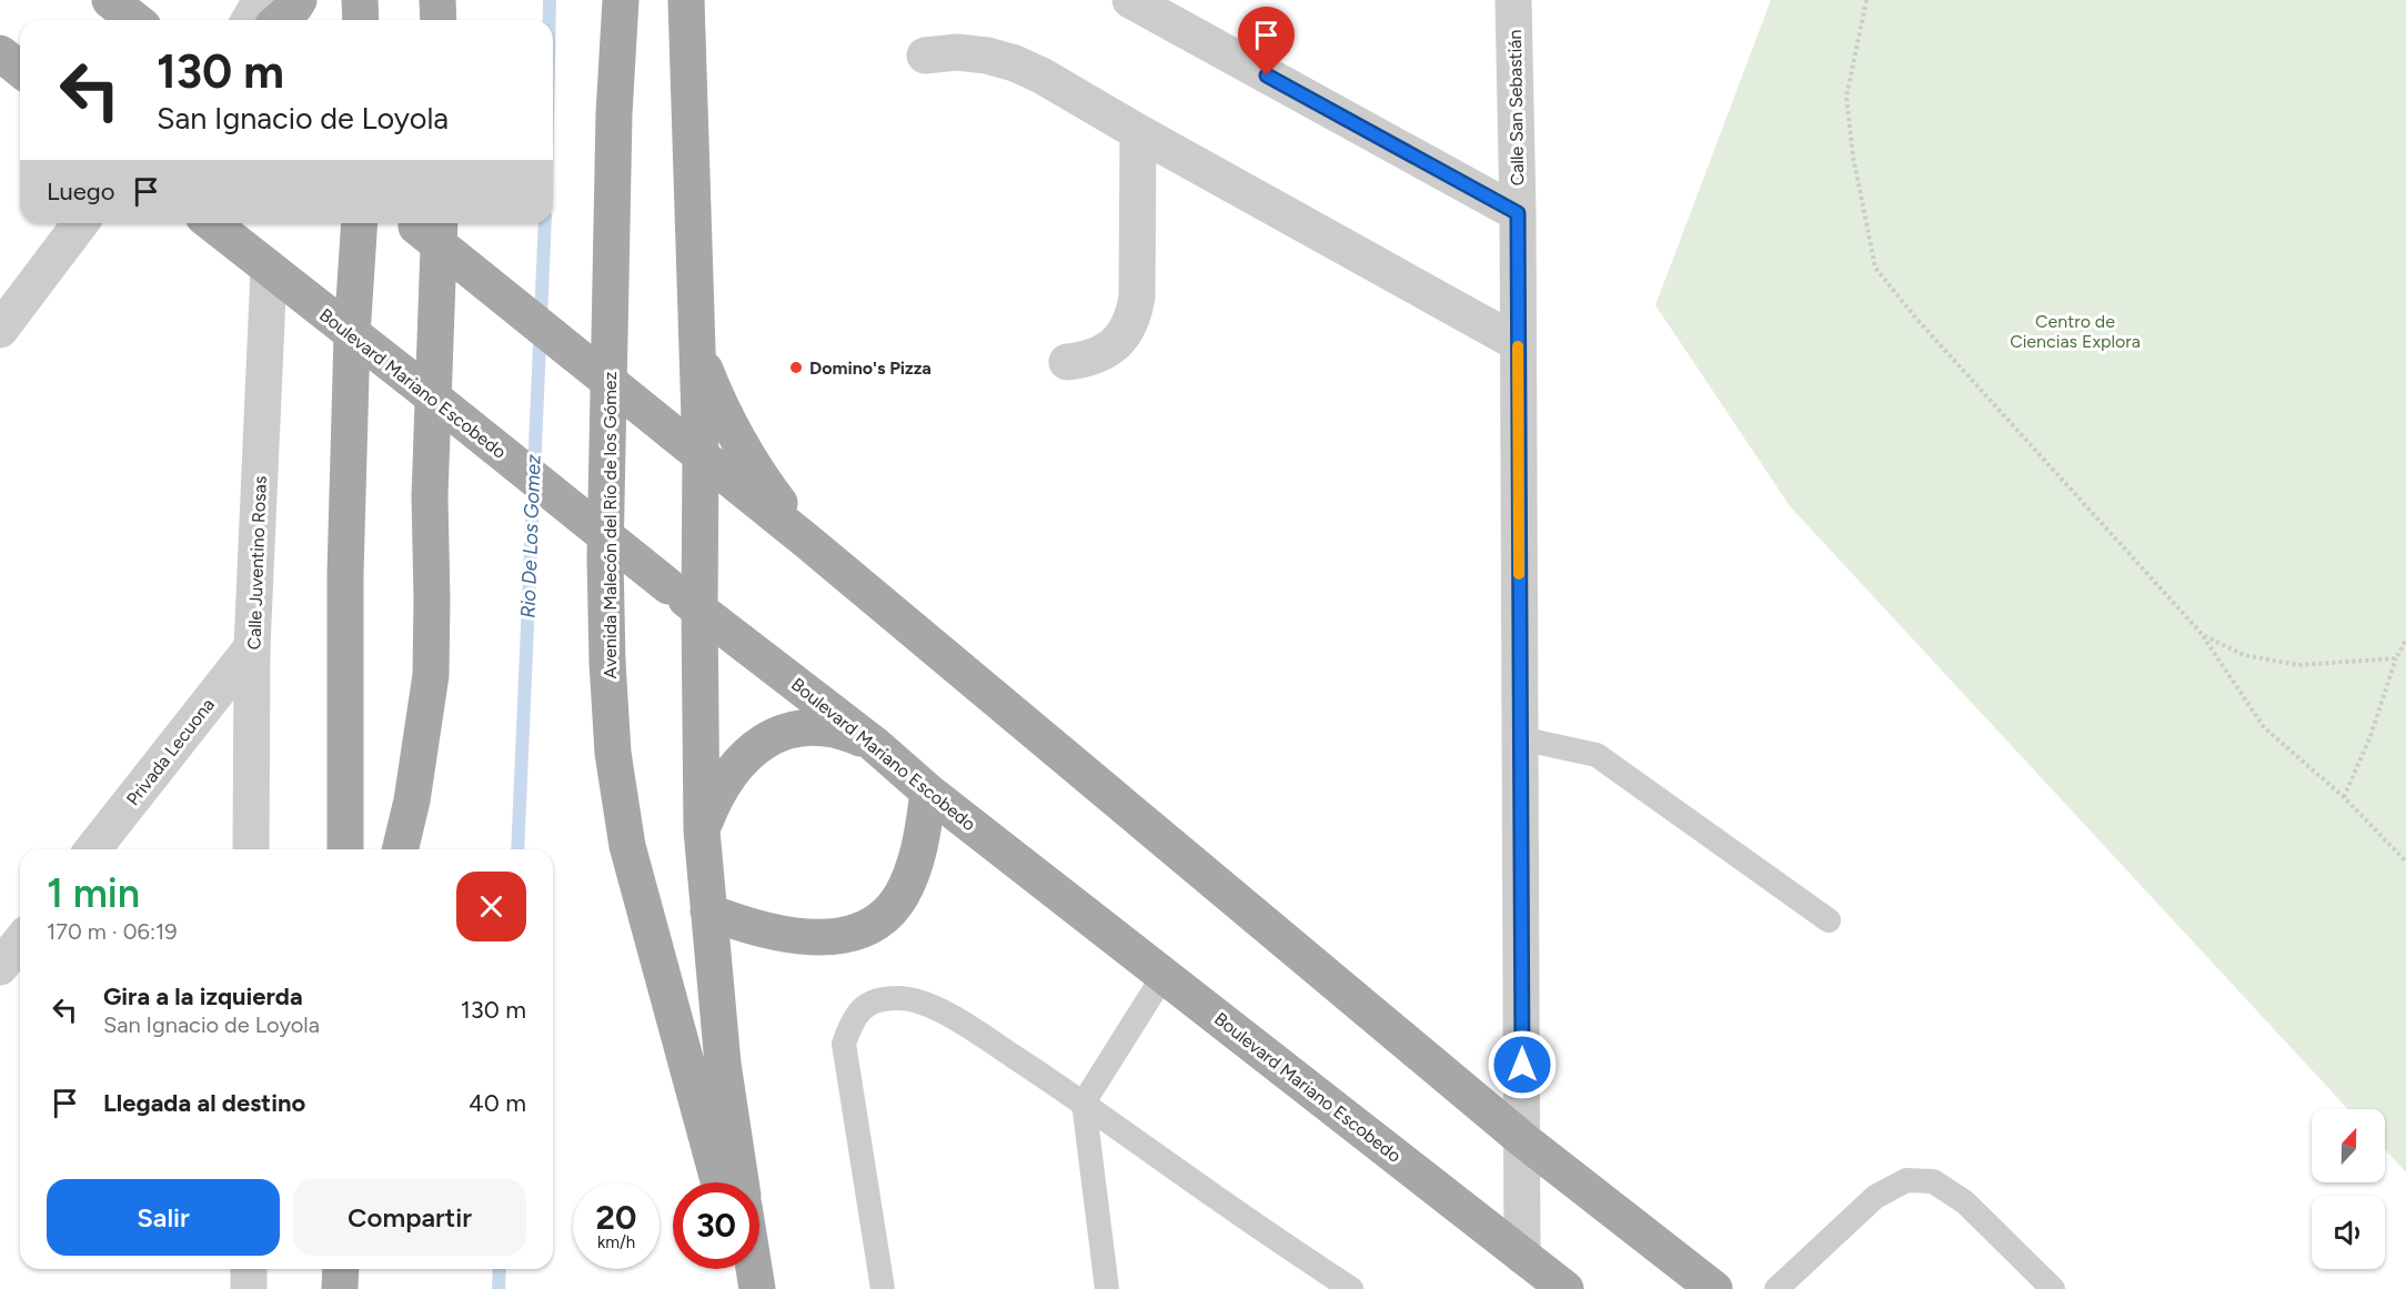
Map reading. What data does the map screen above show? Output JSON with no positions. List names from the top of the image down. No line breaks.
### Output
{"streets":{"main road":["Boulevard Mariano Escobedo","Avenida Malecón del Río de los Gómez"],"street":["Calle San Sebastián","Calle Juventino Rosas","Privada Lecuona"]},"crossings":[["Calle San Sebastián","Boulevard Mariano Escobedo"],["Boulevard Mariano Escobedo","Calle Juventino Rosas"],["Calle Juventino Rosas","Privada Lecuona"]],"water":["Rio De Los Gomez"],"parks":["Centro de Ciencias Explora"],"places":["Domino's Pizza"],"north":"top","page":{"turn":["130 m","San Ignacio de Loyola"],"then":"Luego","heading":["1 min","170 m · 06:19"],"list":[{"name":"Gira a la izquierda","note":"San Ignacio de Loyola","value":"130 m"},{"name":"Llegada al destino","value":"40 m"}],"buttons":["Salir","Compartir"],"speed":"20 km/h","limit":"30"}}
